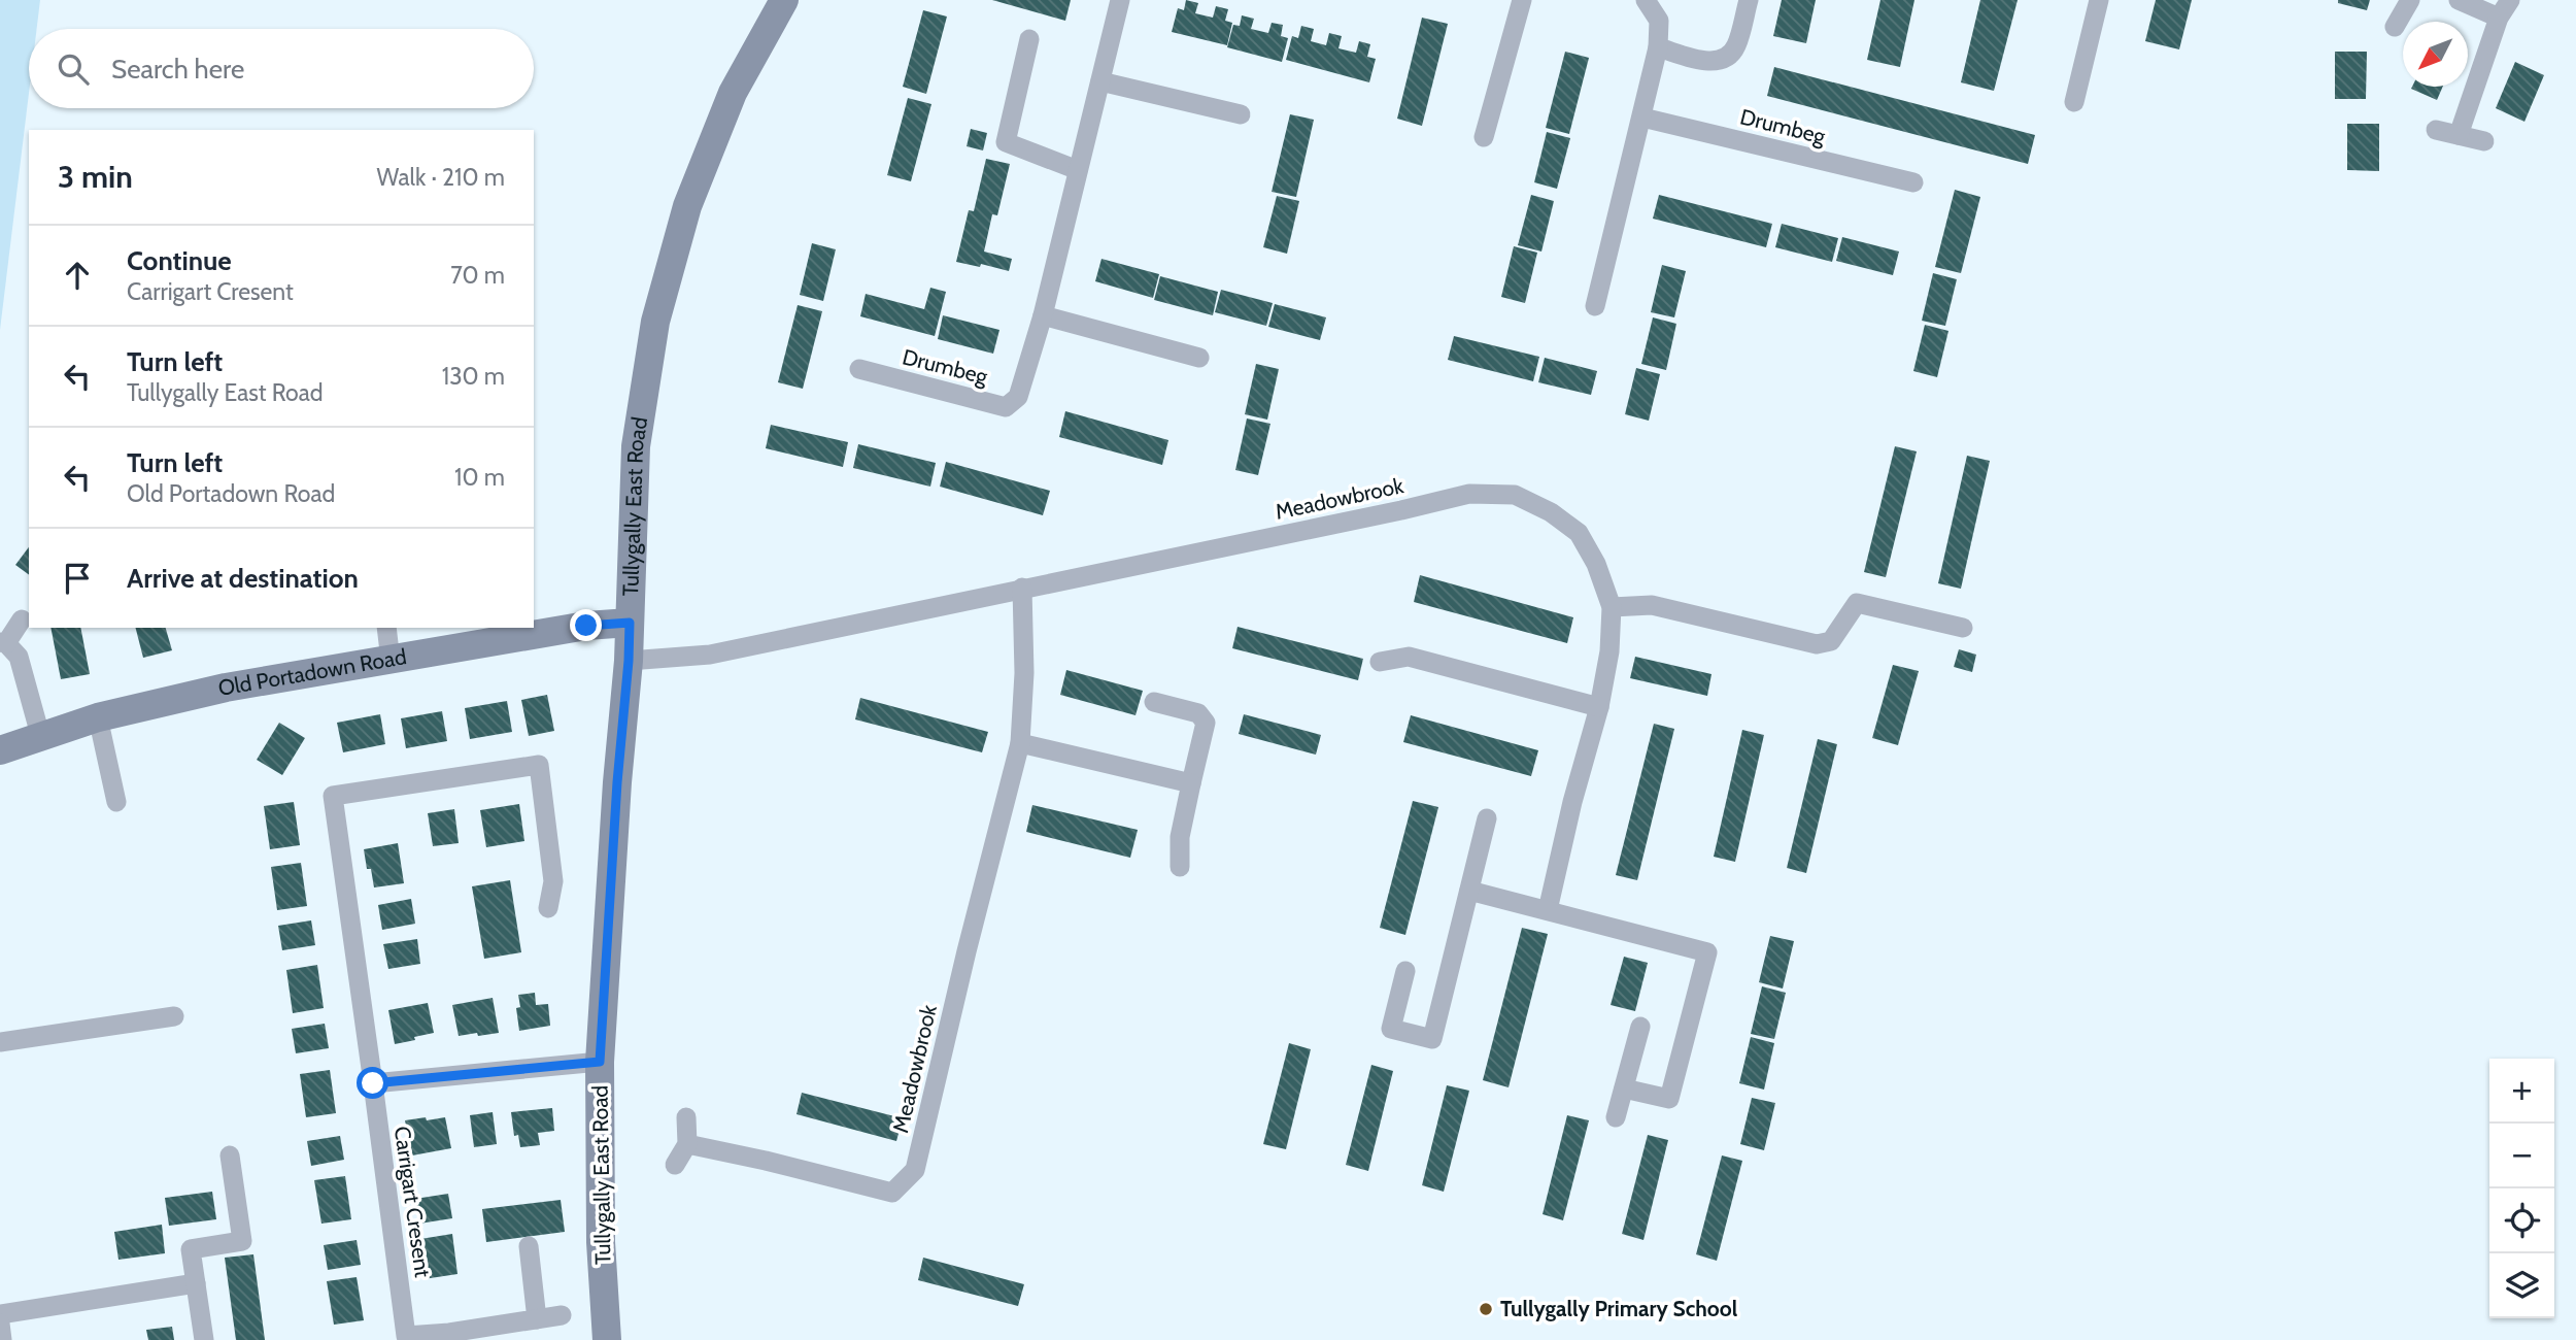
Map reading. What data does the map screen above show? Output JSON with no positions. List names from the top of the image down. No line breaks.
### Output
{"streets":{"main road":["Tullygally East Road","Old Portadown Road"],"street":["Drumbeg","Meadowbrook","Carrigart Cresent"]},"crossings":[["Meadowbrook","Tullygally East Road"],["Tullygally East Road","Old Portadown Road"]],"places":["Tullygally Primary School"],"north":"bottom left","page":{"search":"Search here","heading":["3 min","Walk · 210 m"],"list":[["Continue","Carrigart Cresent","70 m"],["Turn left","Tullygally East Road","130 m"],["Turn left","Old Portadown Road","10 m"],"Arrive at destination"],"map_buttons":["+","−"]}}
